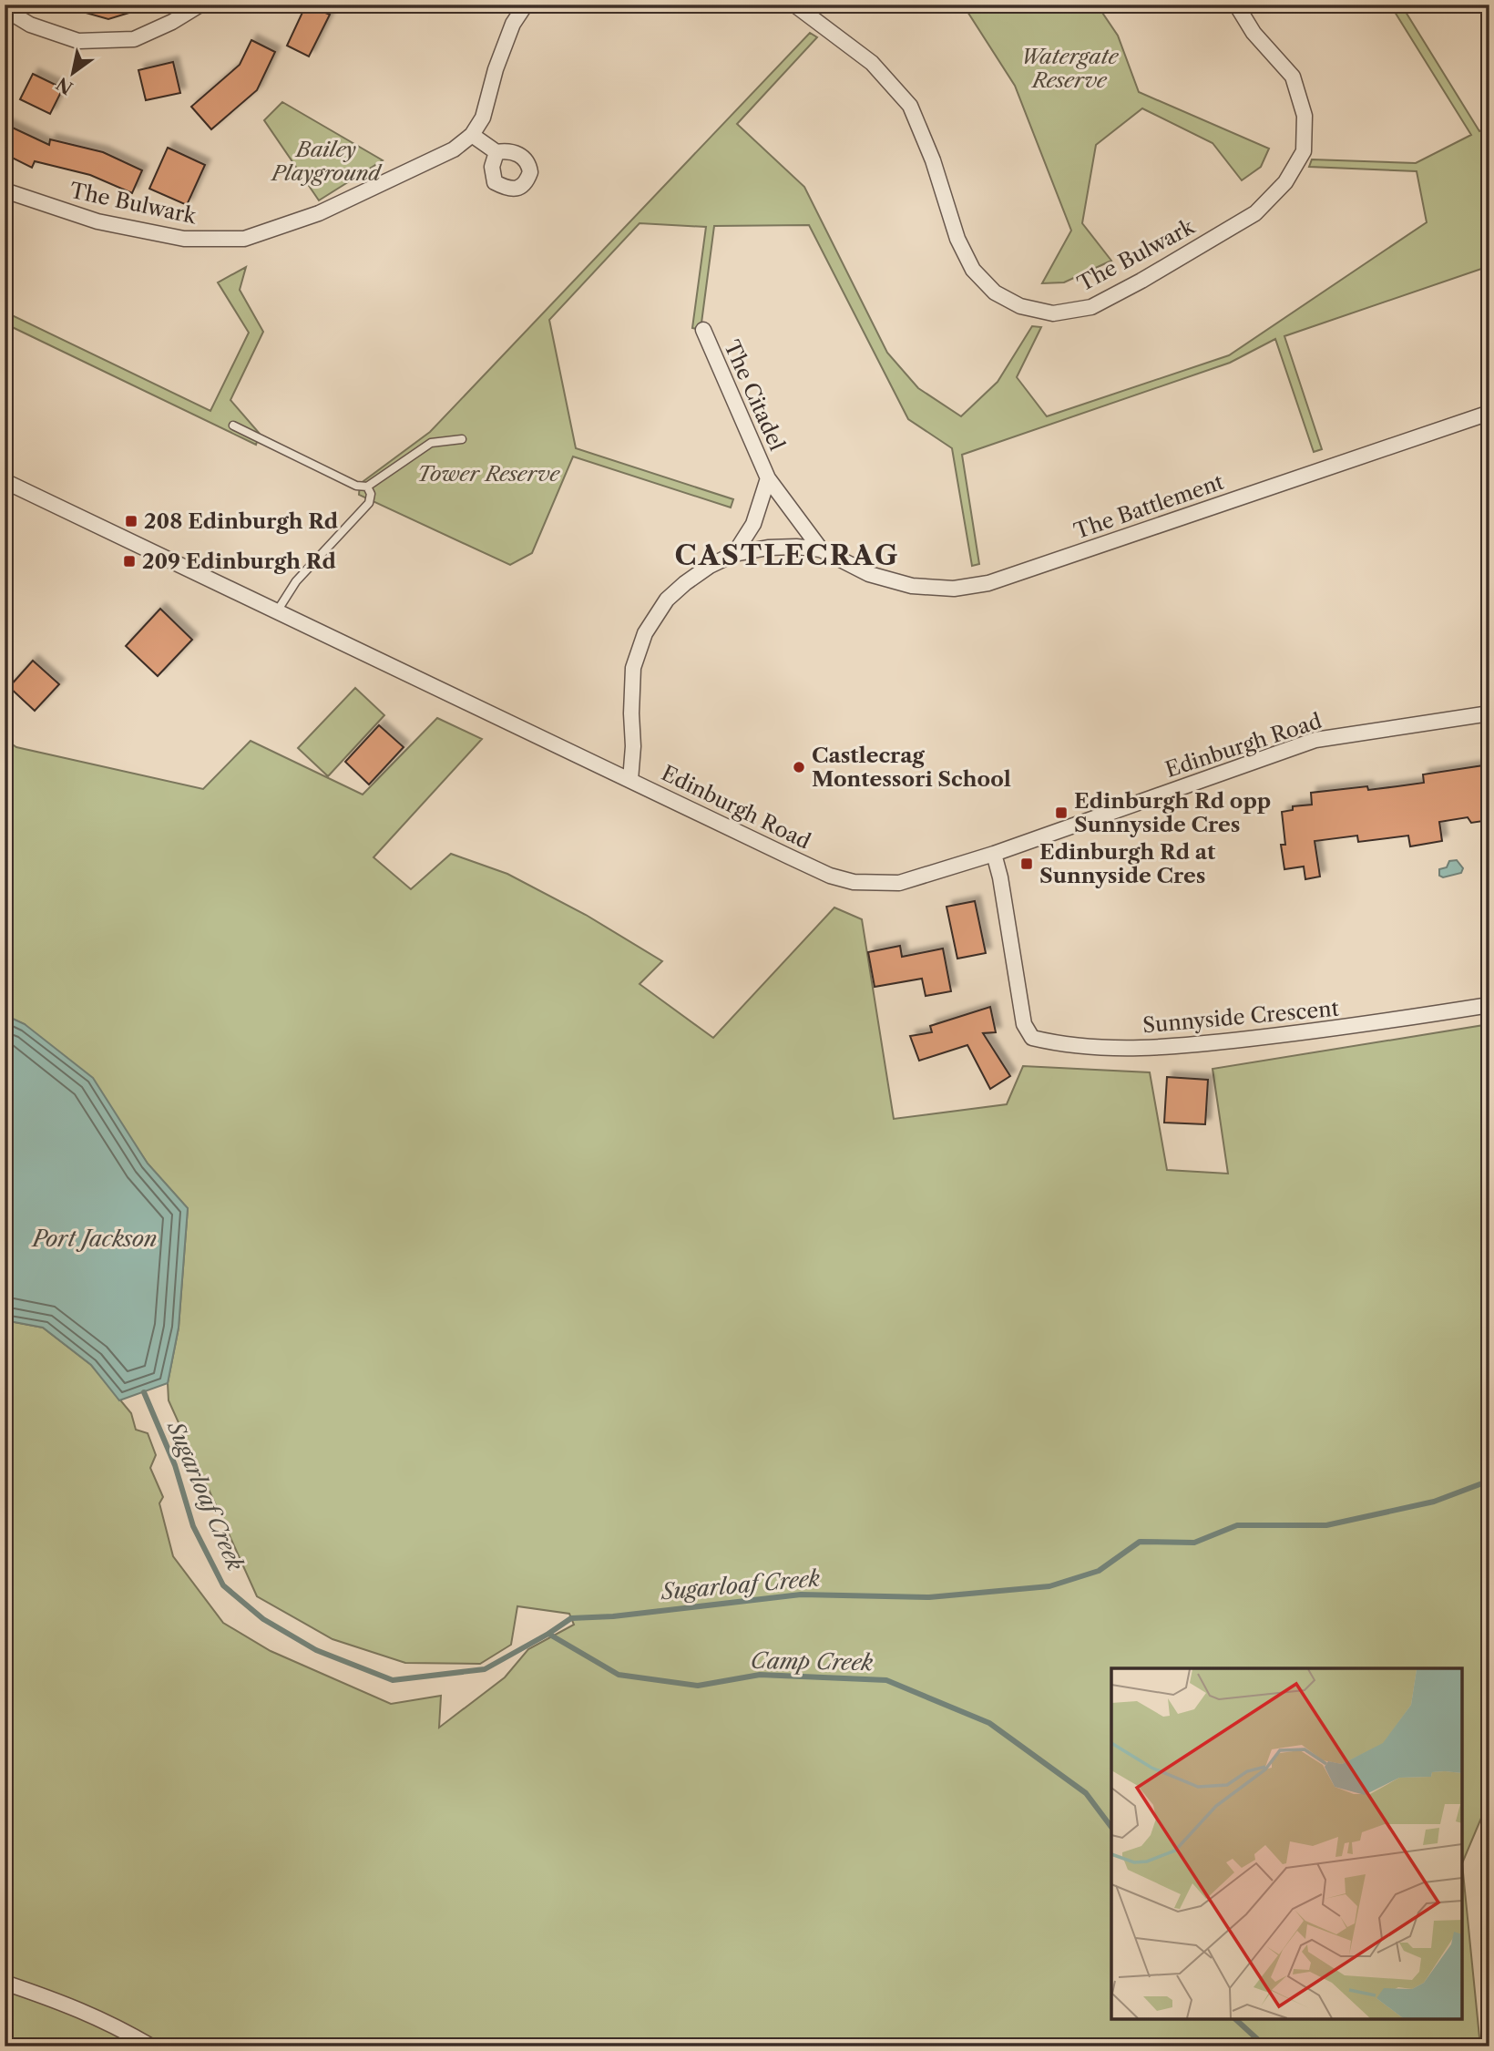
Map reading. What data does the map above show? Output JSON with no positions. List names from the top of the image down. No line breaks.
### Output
{"streets":{"street":["The Bulwark","The Citadel","The Battlement","Edinburgh Road","Sunnyside Crescent"]},"crossings":[["The Citadel","The Battlement"],["Edinburgh Road","Sunnyside Crescent"]],"districts":["CASTLECRAG"],"water":["Port Jackson","Sugarloaf Creek","Camp Creek"],"parks":["Watergate Reserve","Bailey Playground","Tower Reserve"],"places":{"transit":["208 Edinburgh Rd","209 Edinburgh Rd","Edinburgh Rd opp Sunnyside Cres","Edinburgh Rd at Sunnyside Cres"],"other":["Castlecrag Montessori School"]},"north":"bottom left"}
